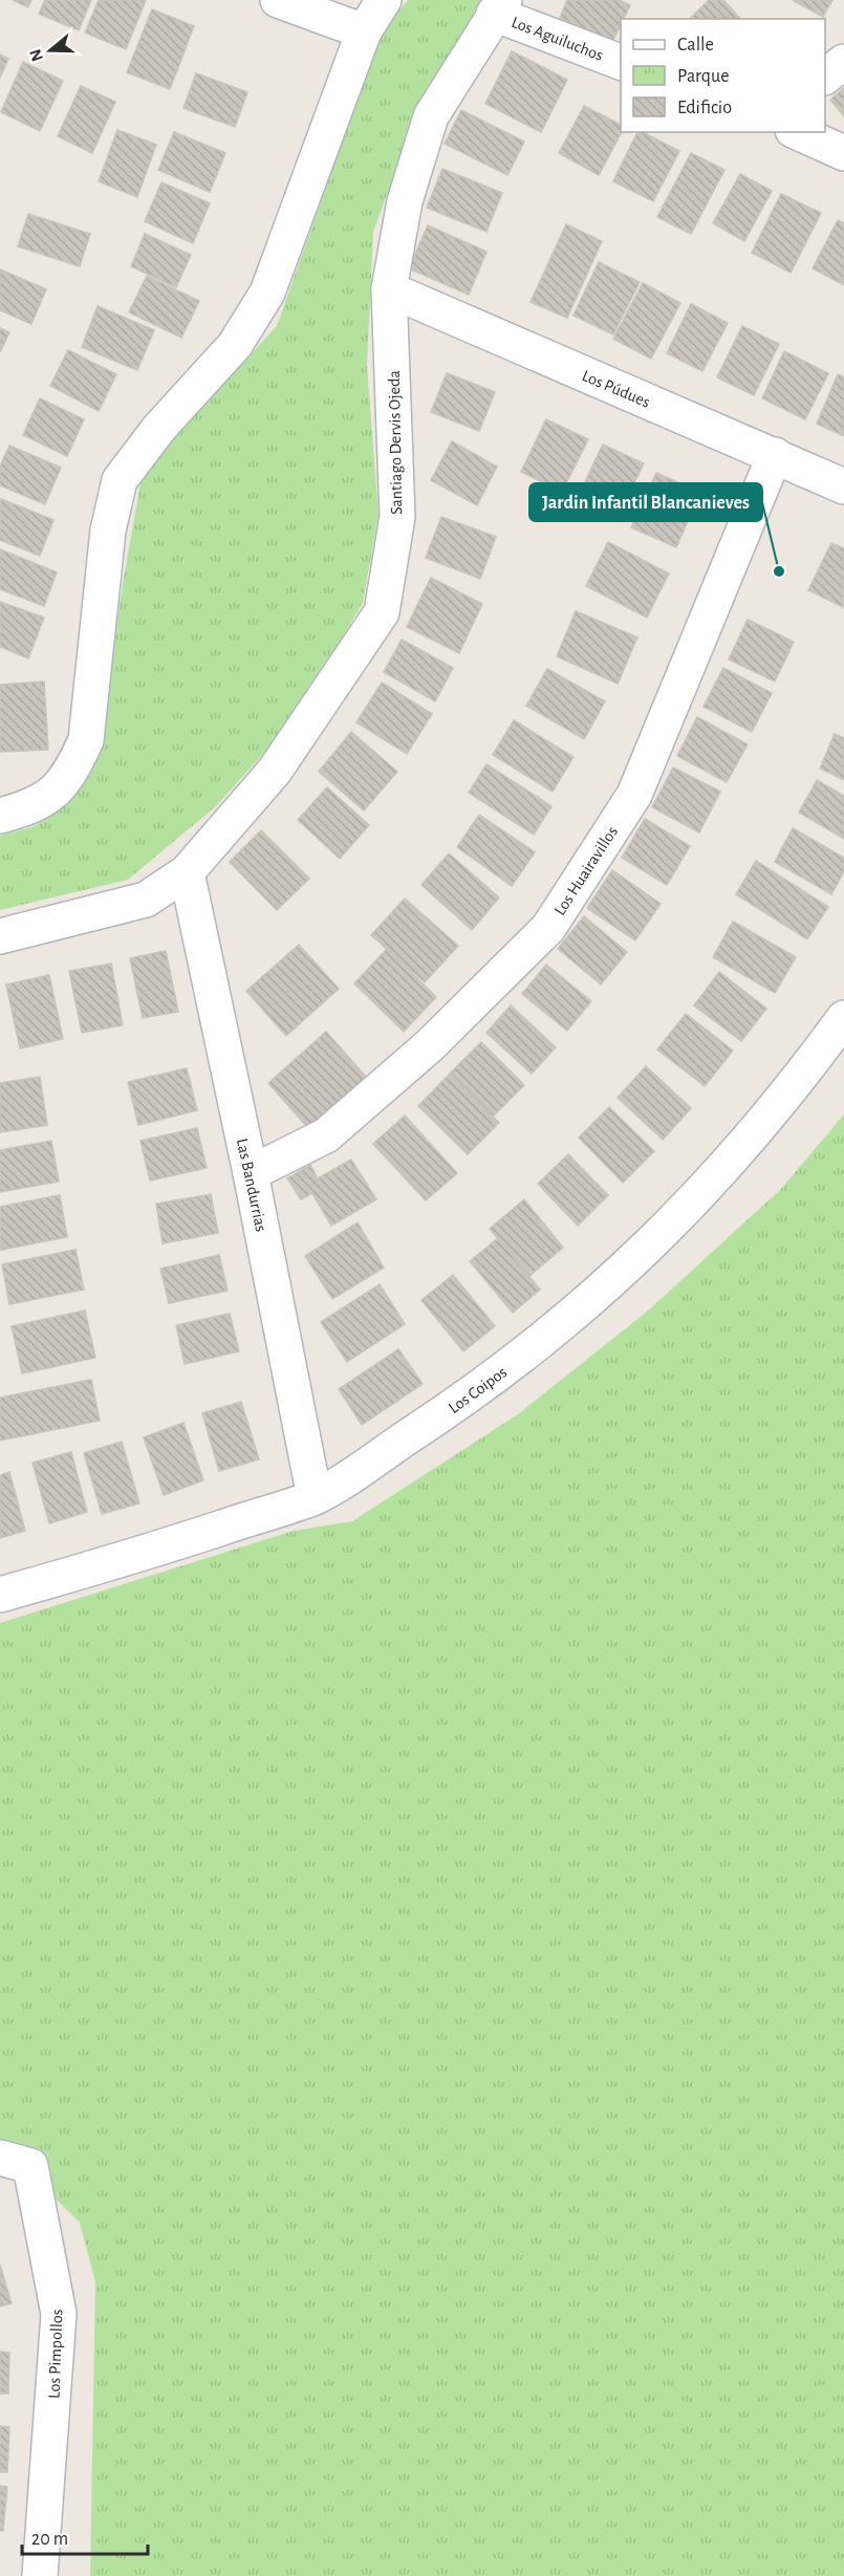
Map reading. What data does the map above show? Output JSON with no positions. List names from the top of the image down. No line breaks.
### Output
{"streets":{"street":["Los Aguiluchos","Los Púdues","Santiago Dervis Ojeda","Los Huairavillos","Las Bandurrias","Los Coipos","Los Pimpollos"]},"crossings":[["Los Aguiluchos","Santiago Dervis Ojeda"],["Los Púdues","Santiago Dervis Ojeda"],["Los Púdues","Los Huairavillos"],["Santiago Dervis Ojeda","Las Bandurrias"],["Los Huairavillos","Las Bandurrias"],["Las Bandurrias","Los Coipos"]],"places":["Jardin Infantil Blancanieves"],"legend":["Calle","Parque","Edificio"],"scale_bar":"20 m","north":"left"}
